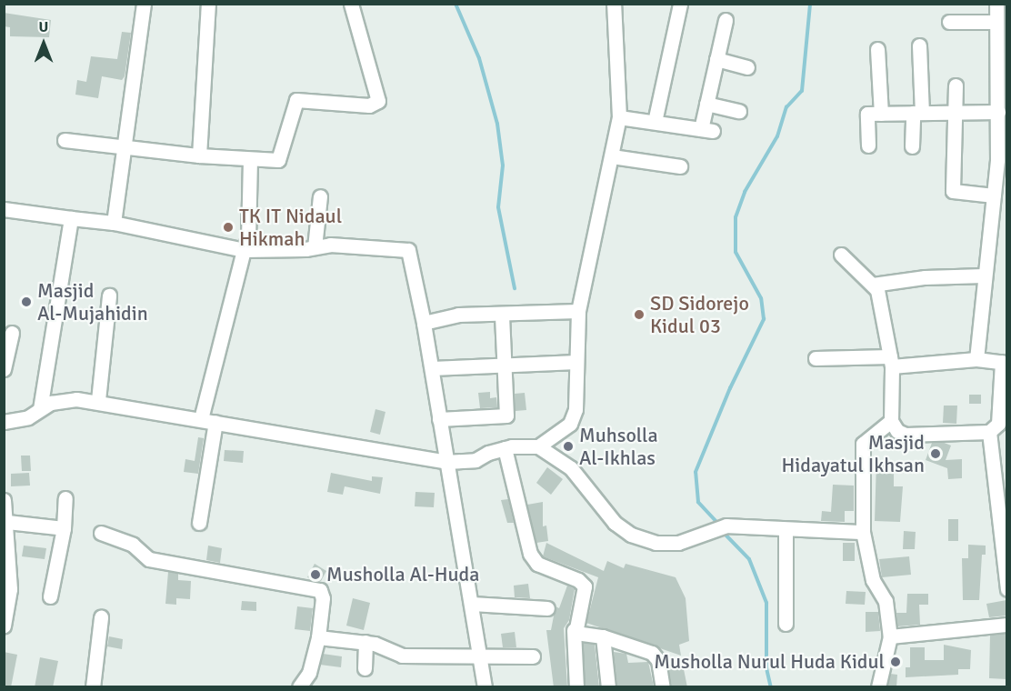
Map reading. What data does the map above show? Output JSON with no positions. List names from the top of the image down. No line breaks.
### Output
{"places":["TK IT Nidaul Hikmah","Masjid Al-Mujahidin","SD Sidorejo Kidul 03","Muhsolla Al-Ikhlas","Masjid Hidayatul Ikhsan","Musholla Al-Huda","Musholla Nurul Huda Kidul"],"north":"top"}
